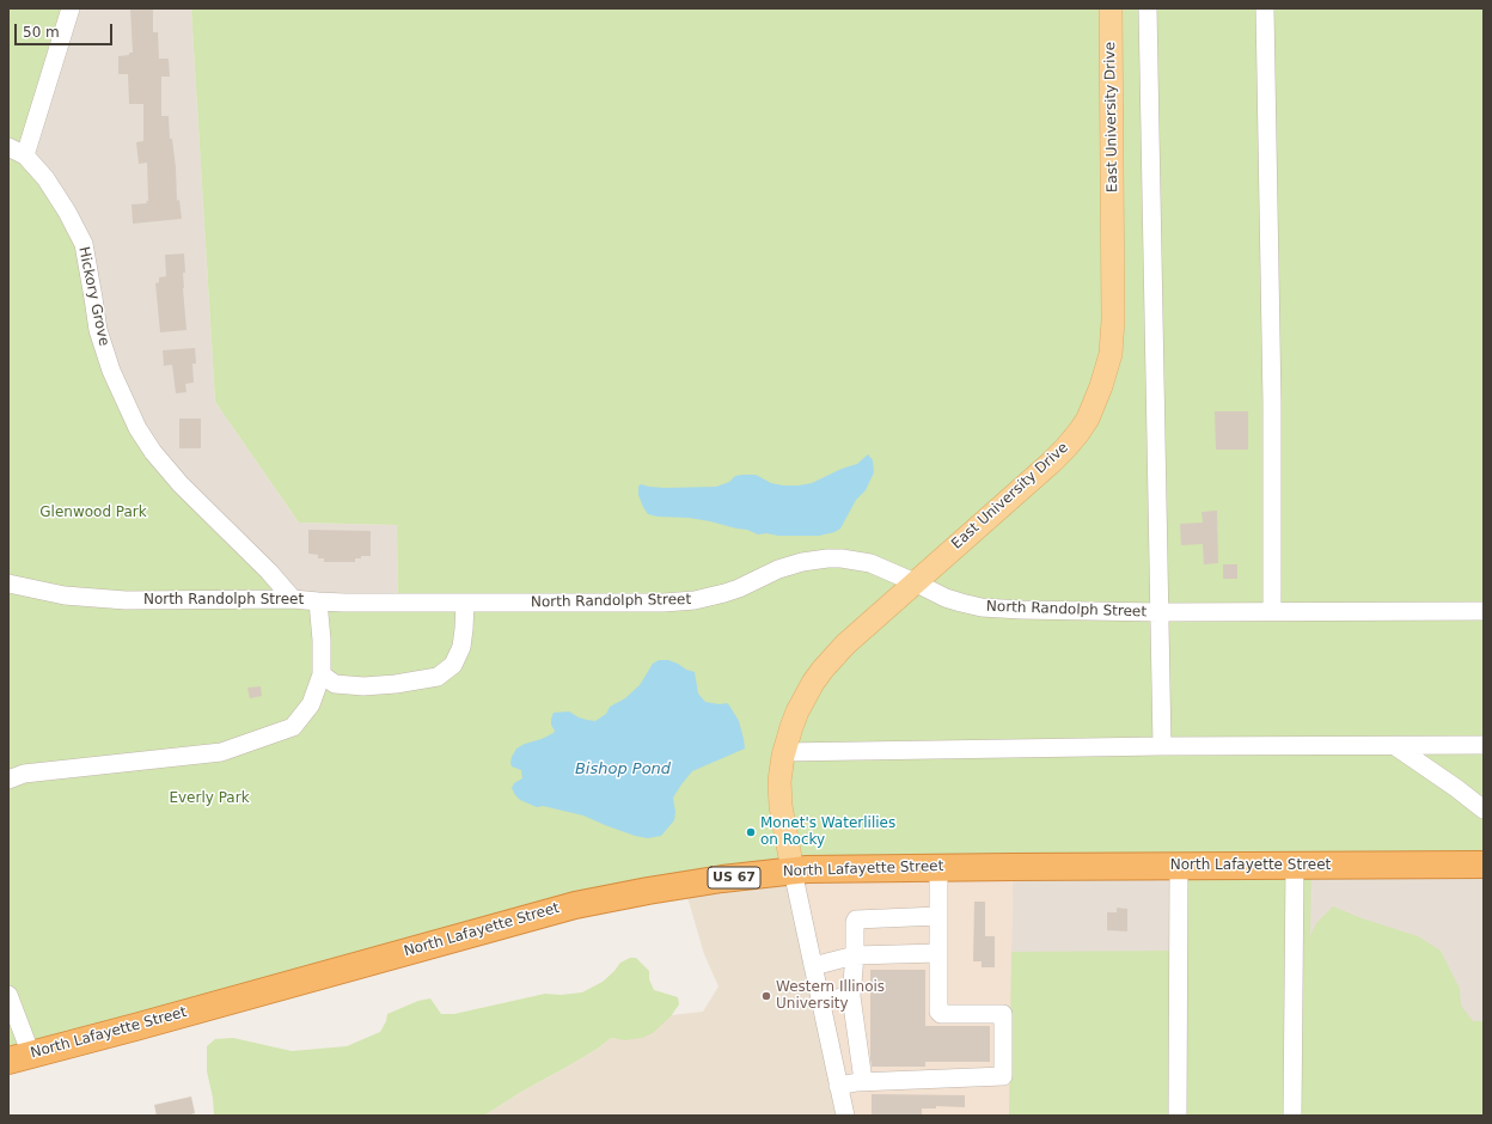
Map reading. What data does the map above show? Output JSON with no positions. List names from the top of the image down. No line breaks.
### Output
{"streets":{"highway":["North Lafayette Street","US 67"],"main road":["East University Drive"],"street":["Hickory Grove","North Randolph Street"]},"crossings":[["East University Drive","North Randolph Street"],["East University Drive","North Lafayette Street"],["Hickory Grove","North Randolph Street"]],"water":["Bishop Pond"],"parks":["Glenwood Park","Everly Park"],"places":["Monet's Waterlilies on Rocky","Western Illinois University"],"scale_bar":"50 m"}
